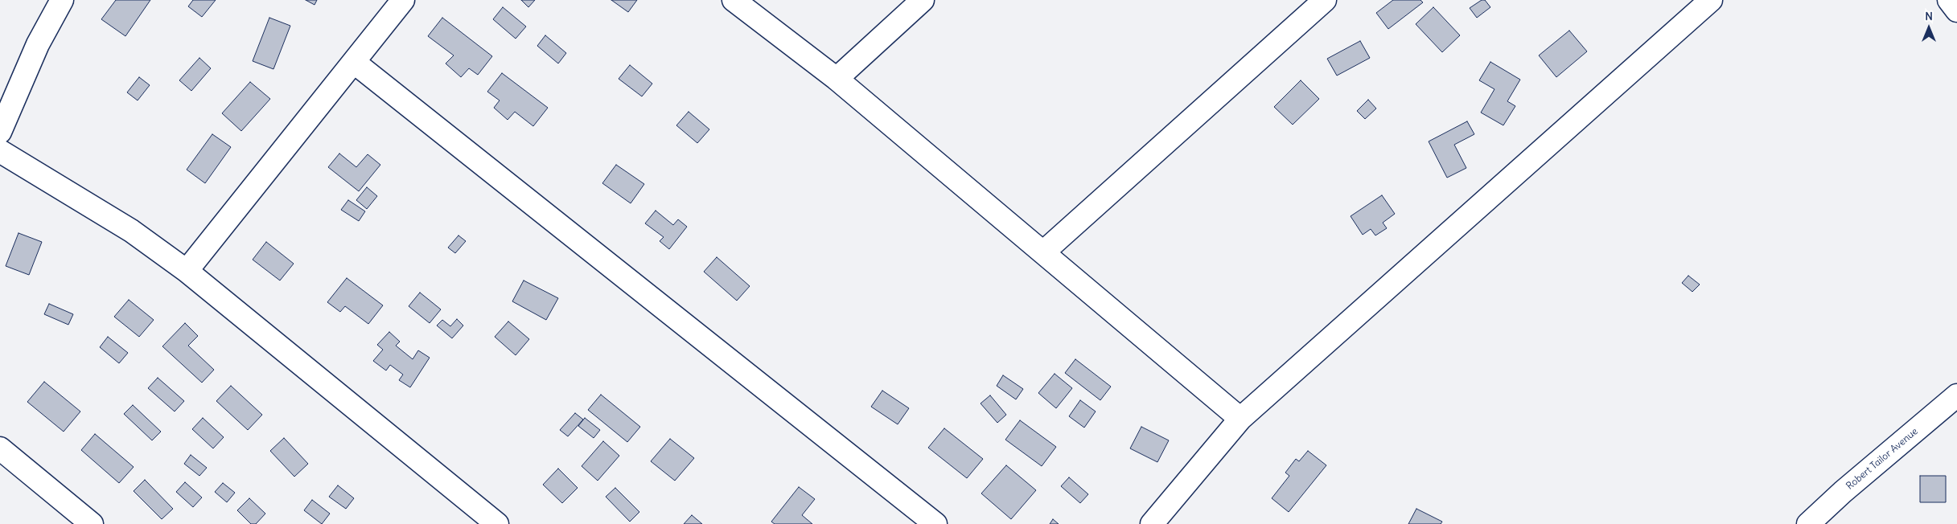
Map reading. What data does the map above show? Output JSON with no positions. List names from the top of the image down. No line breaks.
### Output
{"streets":{"street":["Robert Tailor Avenue"]},"north":"top"}
